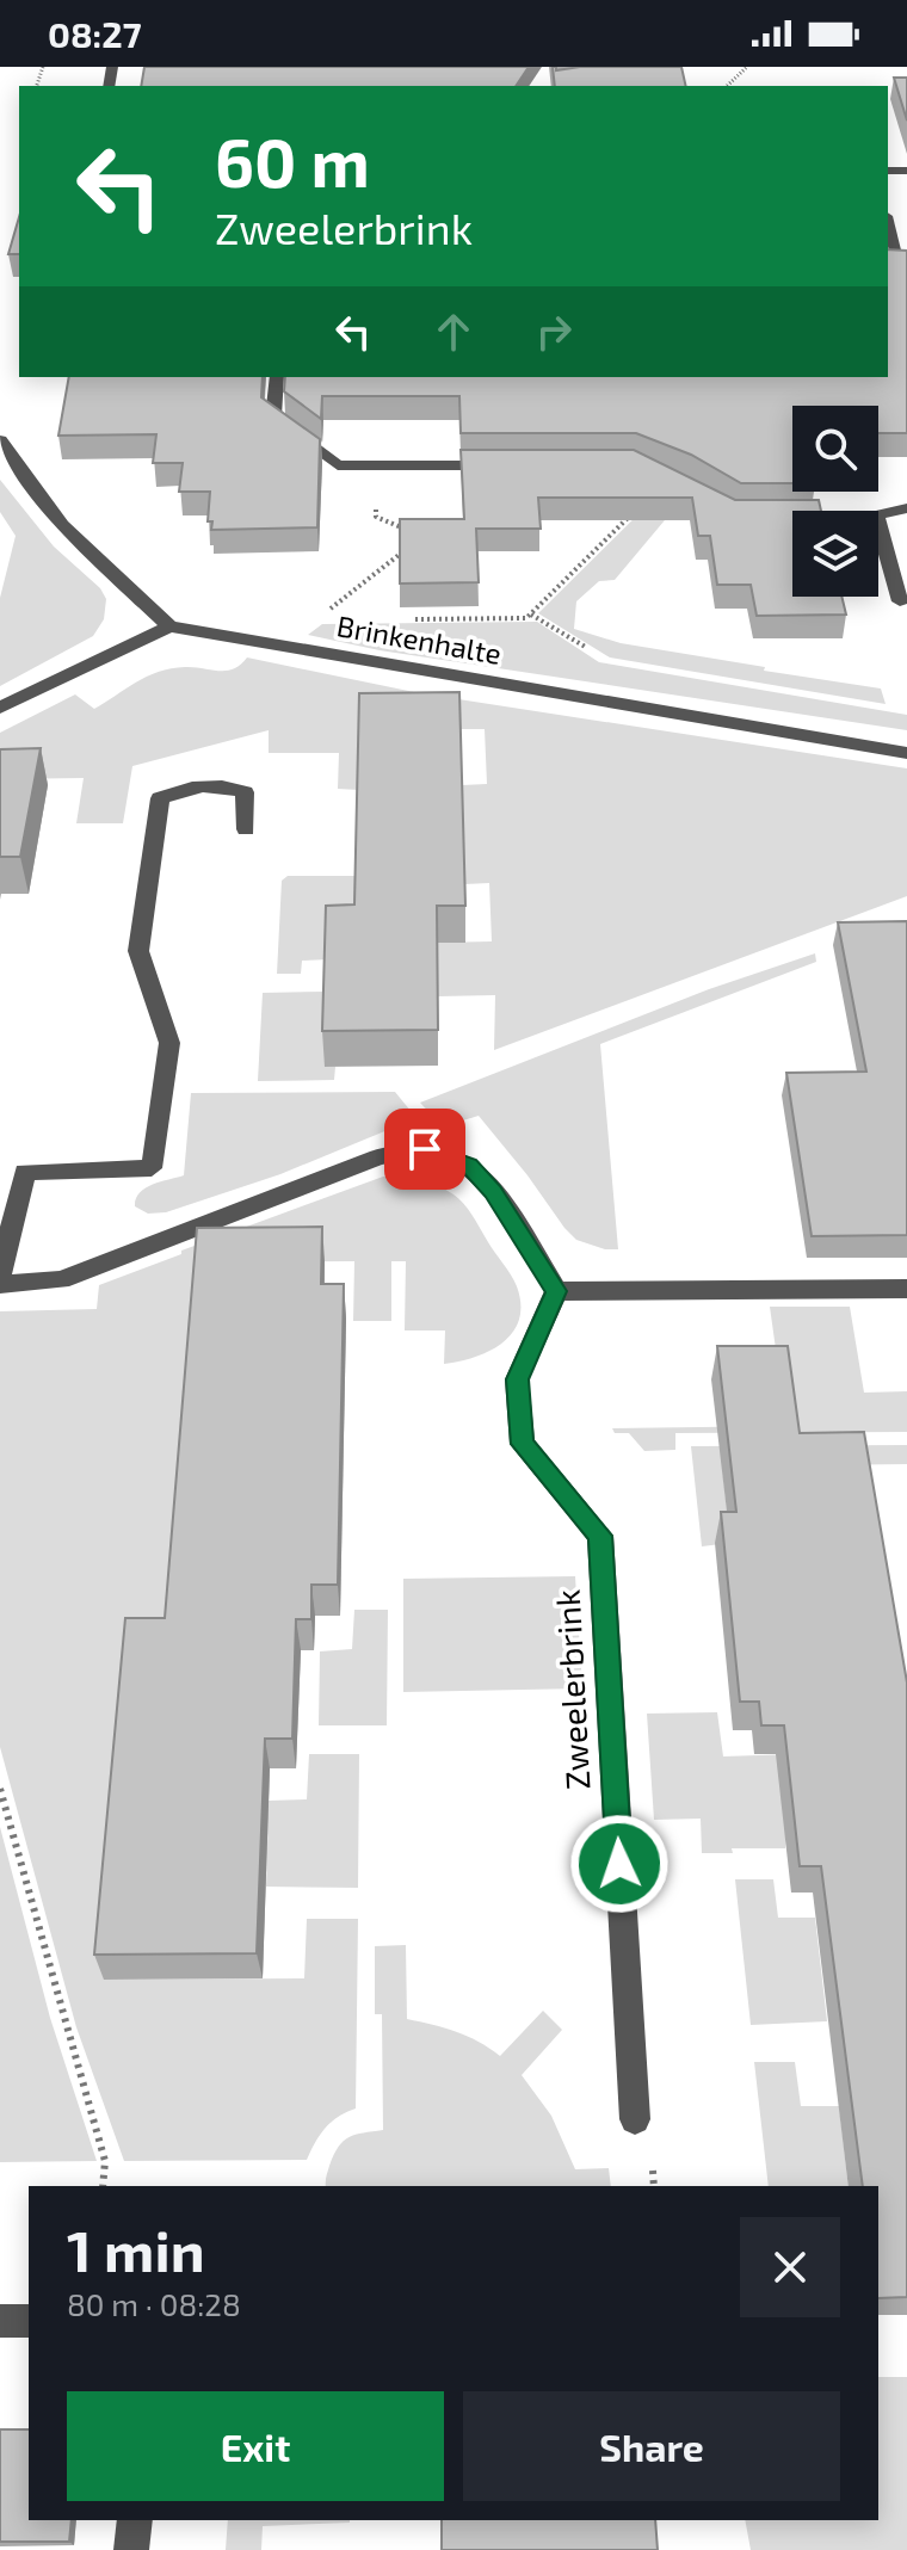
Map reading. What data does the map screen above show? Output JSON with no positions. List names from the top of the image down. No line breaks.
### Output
{"streets":{"street":["Brinkenhalte","Zweelerbrink"]},"page":{"status":"08:27","turn":["60 m","Zweelerbrink"],"heading":["1 min","80 m · 08:28"],"buttons":["Exit","Share"]}}
